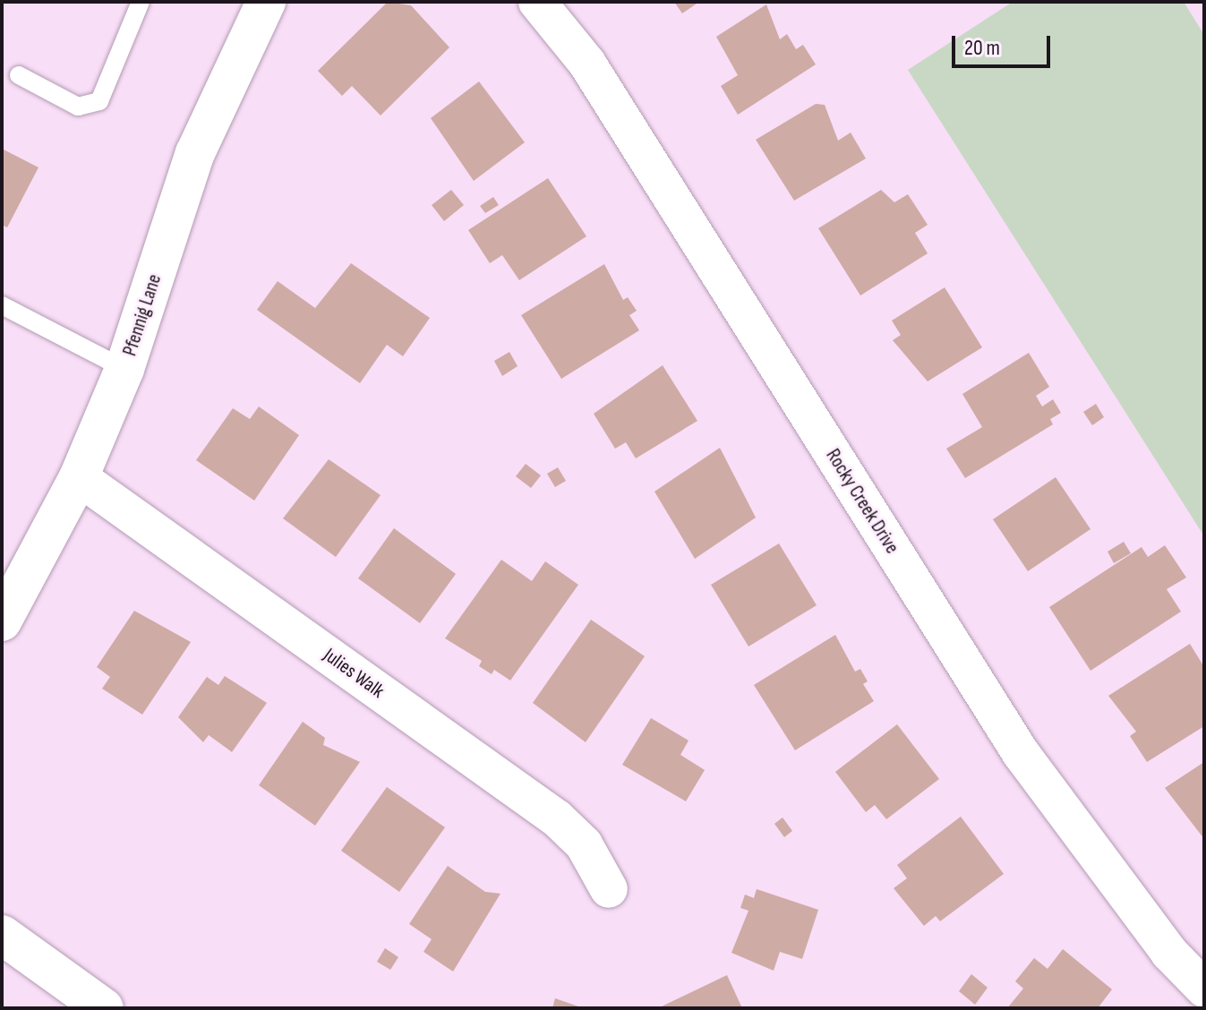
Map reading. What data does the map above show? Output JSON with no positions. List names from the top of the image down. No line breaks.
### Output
{"streets":{"street":["Pfennig Lane","Rocky Creek Drive","Julies Walk"]},"crossings":[["Pfennig Lane","Julies Walk"]],"scale_bar":"20 m"}
